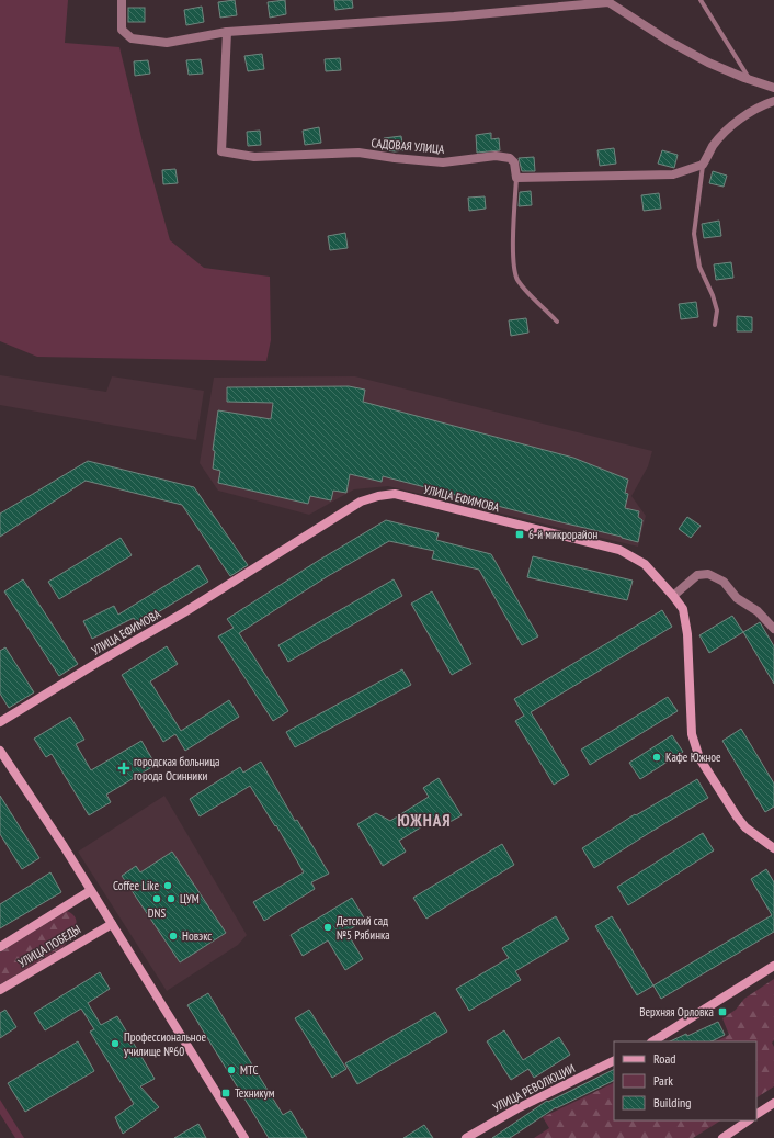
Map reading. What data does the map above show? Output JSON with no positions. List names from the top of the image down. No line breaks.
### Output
{"streets":{"street":["САДОВАЯ УЛИЦА","УЛИЦА ЕФИМОВА","УЛИЦА ПОБЕДЫ","УЛИЦА РЕВОЛЮЦИИ"]},"districts":["ЮЖНАЯ"],"places":{"transit":["6-й микрорайон","Верхняя Орловка","Техникум"],"other":["Кафе Южное","Coffee Like","DNS","ЦУМ","Детский сад №5 Рябинка","Новэкс","Профессиональное училище №60","МТС"],"health":["городская больница города Осинники"]},"legend":["Road","Park","Building"]}
